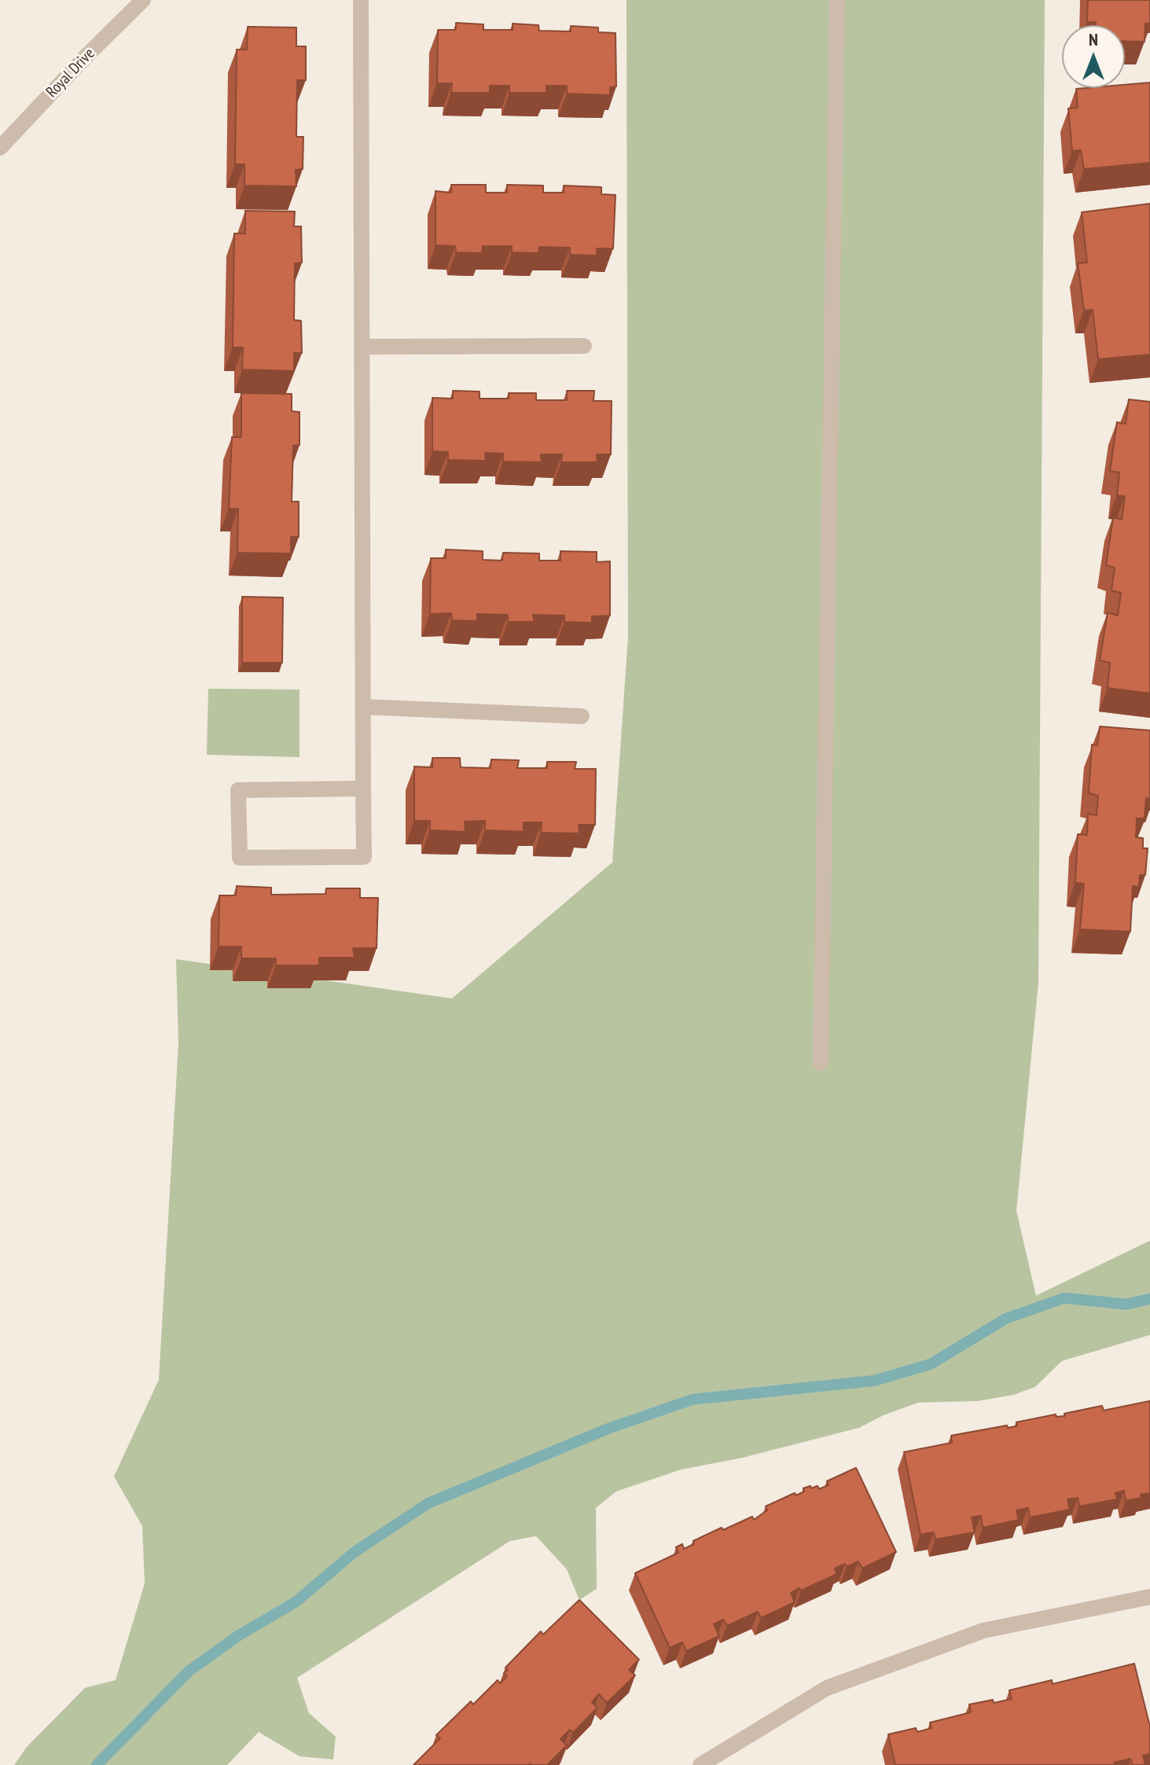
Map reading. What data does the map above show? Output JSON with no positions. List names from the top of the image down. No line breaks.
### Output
{"streets":{"street":["Royal Drive"]},"north":"top"}
